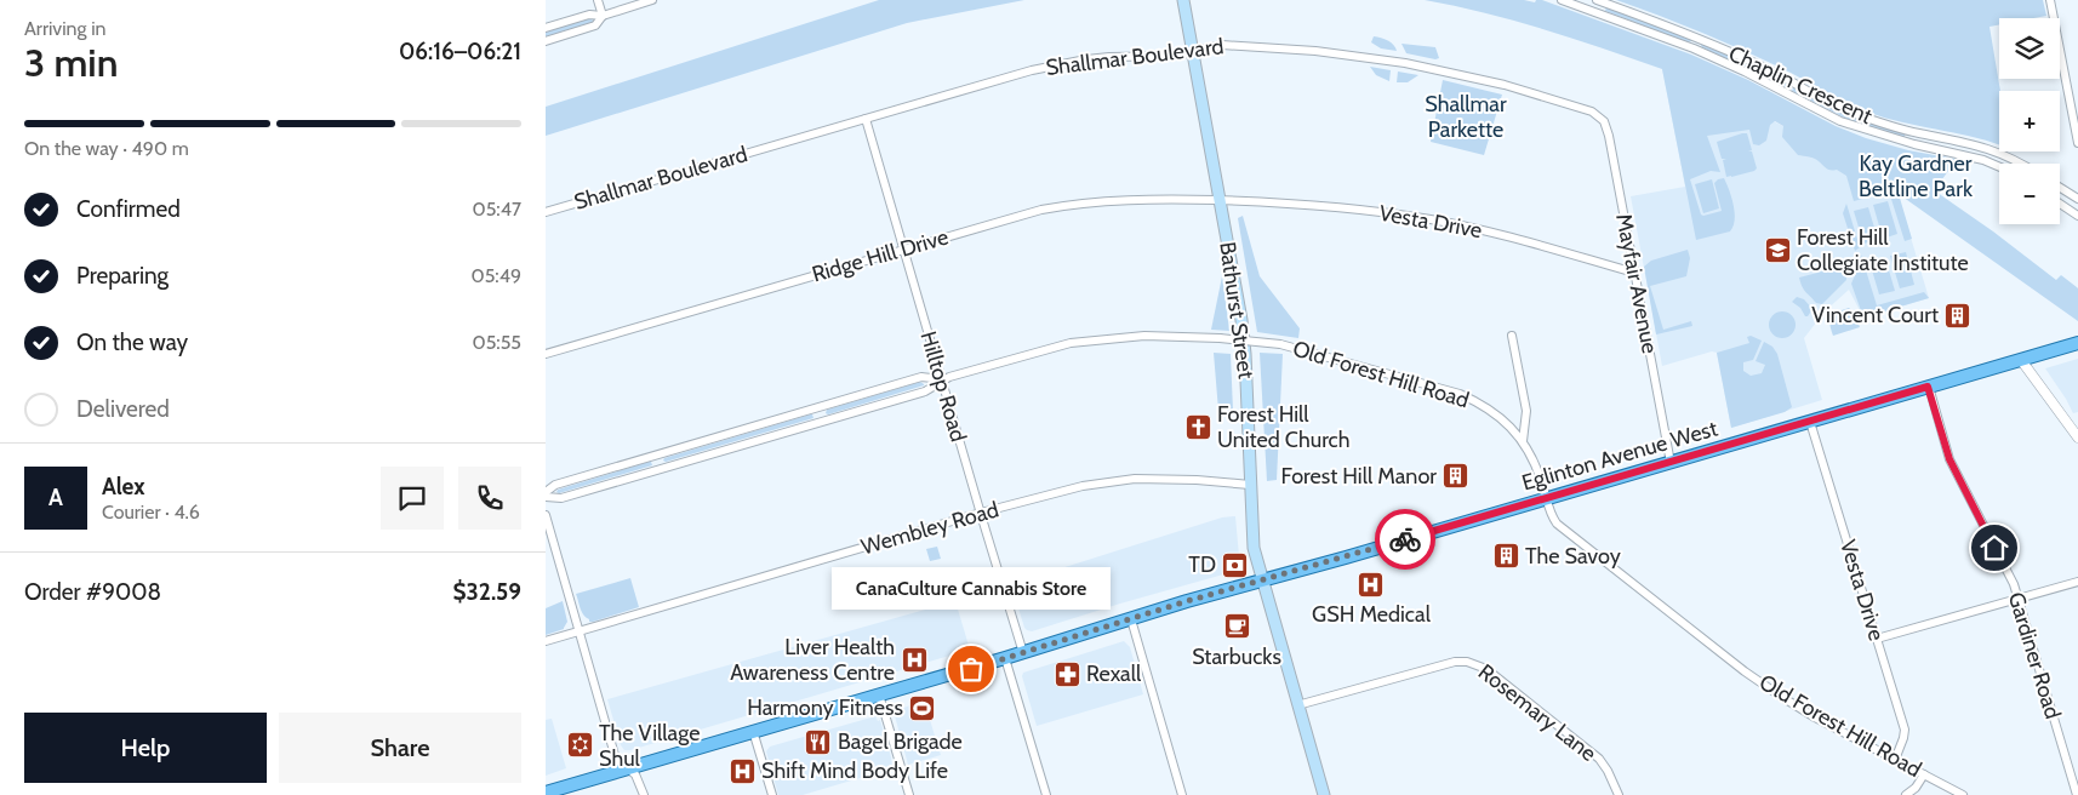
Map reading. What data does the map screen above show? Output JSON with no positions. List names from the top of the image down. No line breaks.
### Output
{"streets":{"main road":["Bathurst Street","Eglinton Avenue West"],"street":["Shallmar Boulevard","Chaplin Crescent","Vesta Drive","Ridge Hill Drive","Mayfair Avenue","Old Forest Hill Road","Hilltop Road","Wembley Road","Gardiner Road","Rosemary Lane"]},"crossings":[["Shallmar Boulevard","Mayfair Avenue"],["Shallmar Boulevard","Bathurst Street"],["Shallmar Boulevard","Hilltop Road"],["Vesta Drive","Ridge Hill Drive"],["Vesta Drive","Mayfair Avenue"],["Vesta Drive","Bathurst Street"],["Vesta Drive","Old Forest Hill Road"],["Vesta Drive","Eglinton Avenue West"],["Ridge Hill Drive","Bathurst Street"],["Ridge Hill Drive","Hilltop Road"],["Mayfair Avenue","Eglinton Avenue West"],["Bathurst Street","Eglinton Avenue West"],["Bathurst Street","Wembley Road"],["Bathurst Street","Rosemary Lane"],["Old Forest Hill Road","Hilltop Road"],["Old Forest Hill Road","Eglinton Avenue West"],["Hilltop Road","Eglinton Avenue West"],["Hilltop Road","Wembley Road"],["Eglinton Avenue West","Gardiner Road"]],"parks":["Shallmar Parkette","Kay Gardner Beltline Park"],"places":{"school or university":["Forest Hill Collegiate Institute"],"building":["Vincent Court","Forest Hill Manor","The Savoy"],"church":["Forest Hill United Church"],"bank":["TD"],"hospital":["GSH Medical","Liver Health Awareness Centre","Shift Mind Body Life"],"cafe":["Starbucks"],"other":["CanaCulture Cannabis Store"],"pharmacy":["Rexall"],"sports":["Harmony Fitness"],"restaurant":["Bagel Brigade"],"synagogue":["The Village Shul"]},"page":{"heading":["3 min","Arriving in","06:16–06:21"],"panel":["Alex","Courier · 4.6","Order #9008","$32.59"],"map_buttons":["+","−"],"bar":"On the way · 490 m","list":[["Confirmed","05:47"],["Preparing","05:49"],["On the way","05:55"],"Delivered"],"round":"A","bubble":"CanaCulture Cannabis Store","buttons":["Help","Share"]}}
